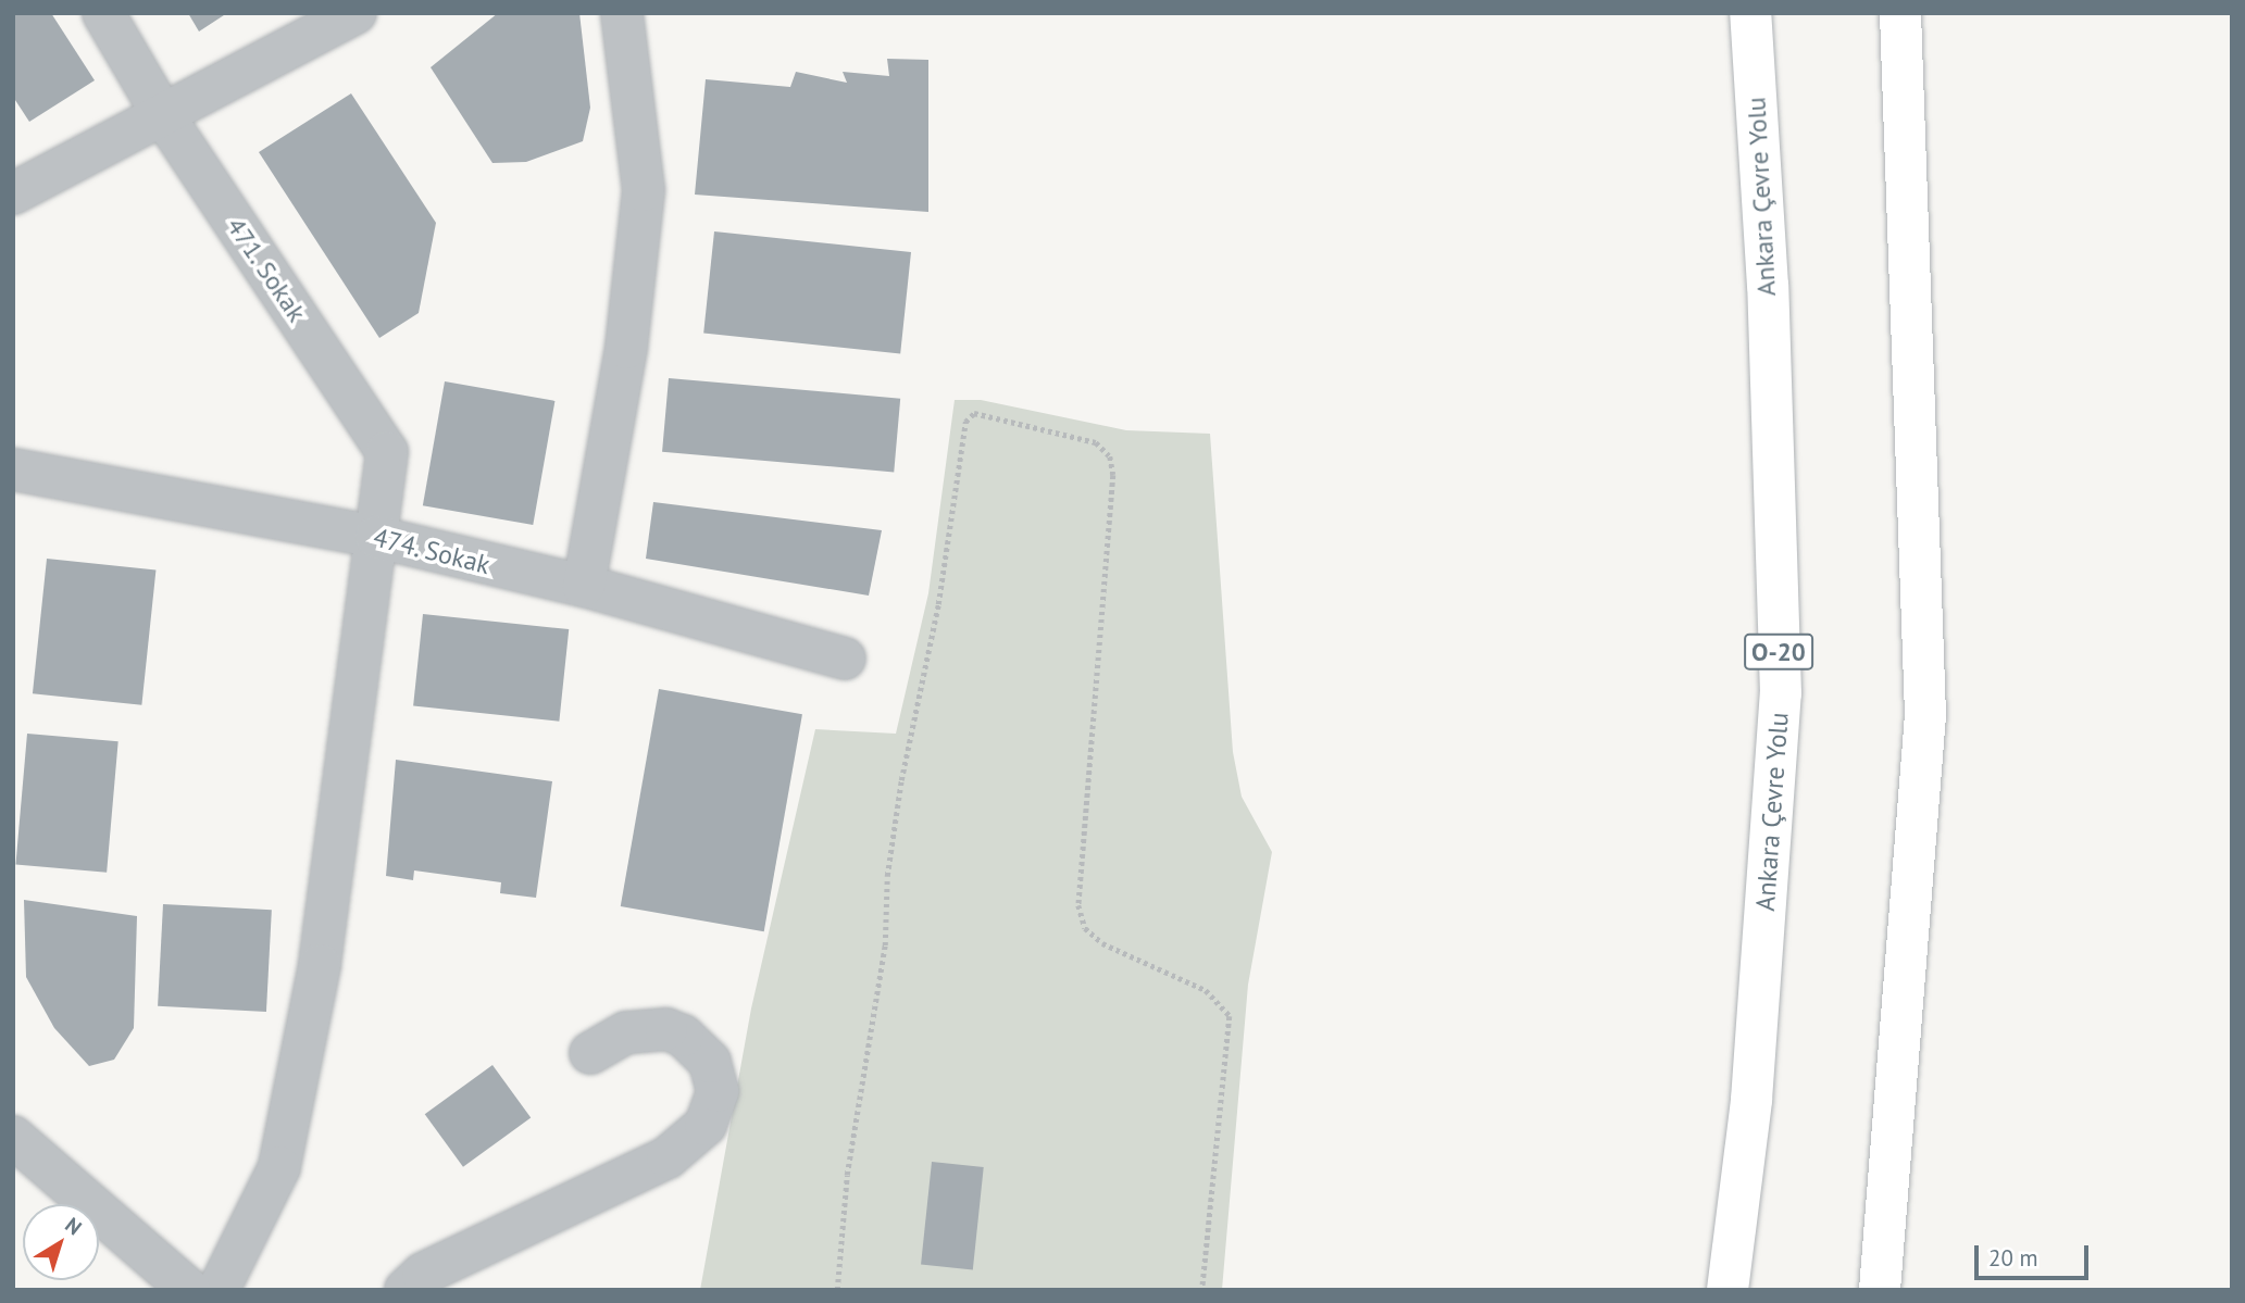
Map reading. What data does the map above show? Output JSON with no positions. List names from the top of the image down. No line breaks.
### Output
{"streets":{"highway":["Ankara Çevre Yolu","O-20"],"street":["471. Sokak","474. Sokak"]},"crossings":[["471. Sokak","474. Sokak"]],"scale_bar":"20 m","north":"top right"}
